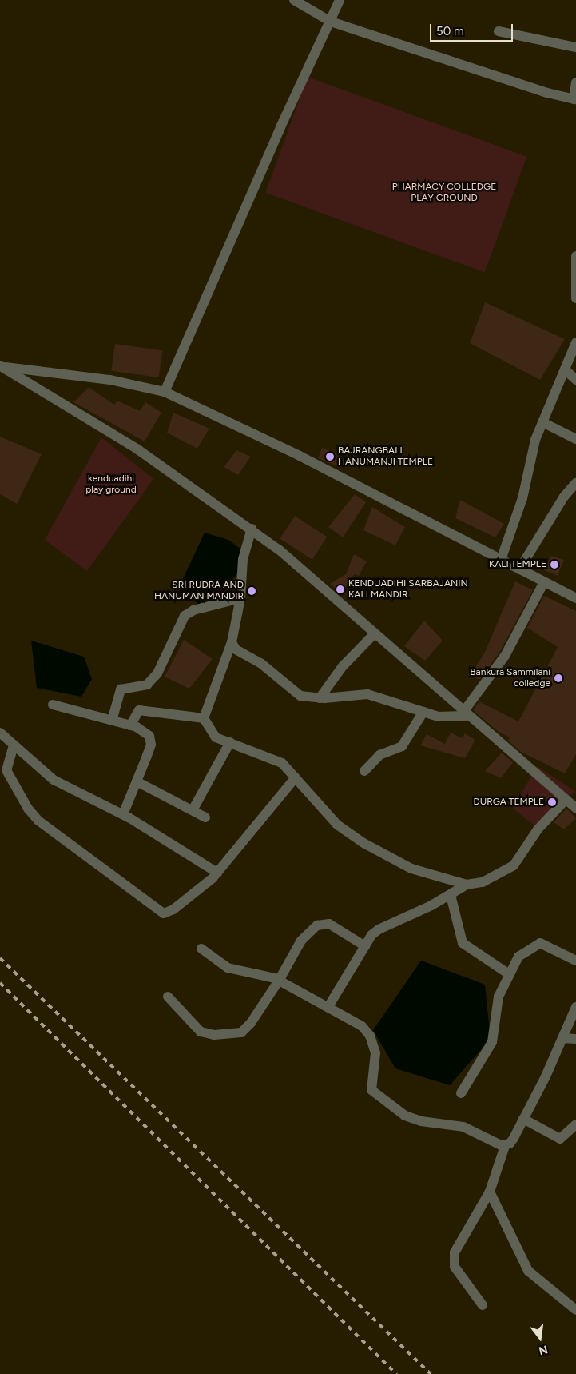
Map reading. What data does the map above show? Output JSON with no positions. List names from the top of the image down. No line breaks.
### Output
{"parks":["PHARMACY COLLEDGE PLAY GROUND","kenduadihi play ground"],"places":["BAJRANGBALI HANUMANJI TEMPLE","KALI TEMPLE","KENDUADIHI SARBAJANIN KALI MANDIR","SRI RUDRA AND HANUMAN MANDIR","Bankura Sammilani colledge","DURGA TEMPLE"],"scale_bar":"50 m","north":"bottom"}
